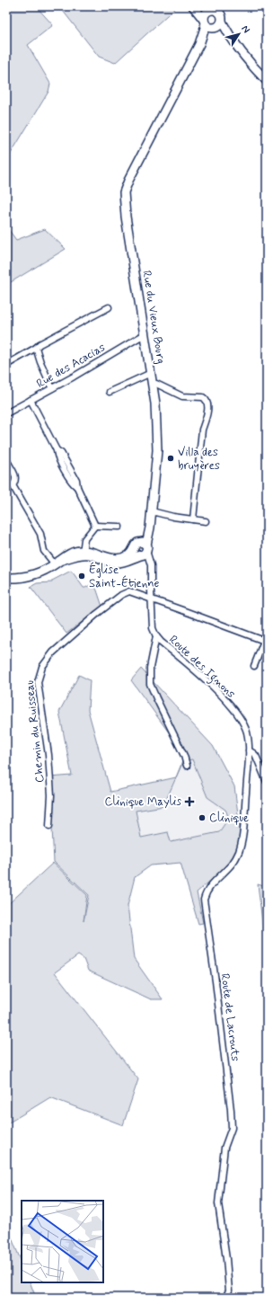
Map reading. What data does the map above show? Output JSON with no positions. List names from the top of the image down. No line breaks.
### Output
{"streets":{"street":["Rue du Vieux Bourg","Rue des Acacias","Route des Ignons","Chemin du Ruisseau","Route de Lacrouts"]},"crossings":[["Rue du Vieux Bourg","Rue des Acacias"],["Route des Ignons","Chemin du Ruisseau"],["Route des Ignons","Route de Lacrouts"]],"places":{"other":["Villa des bruyères","Église Saint-Étienne","Clinique"],"health":["Clinique Maylis"]},"north":"top right"}
